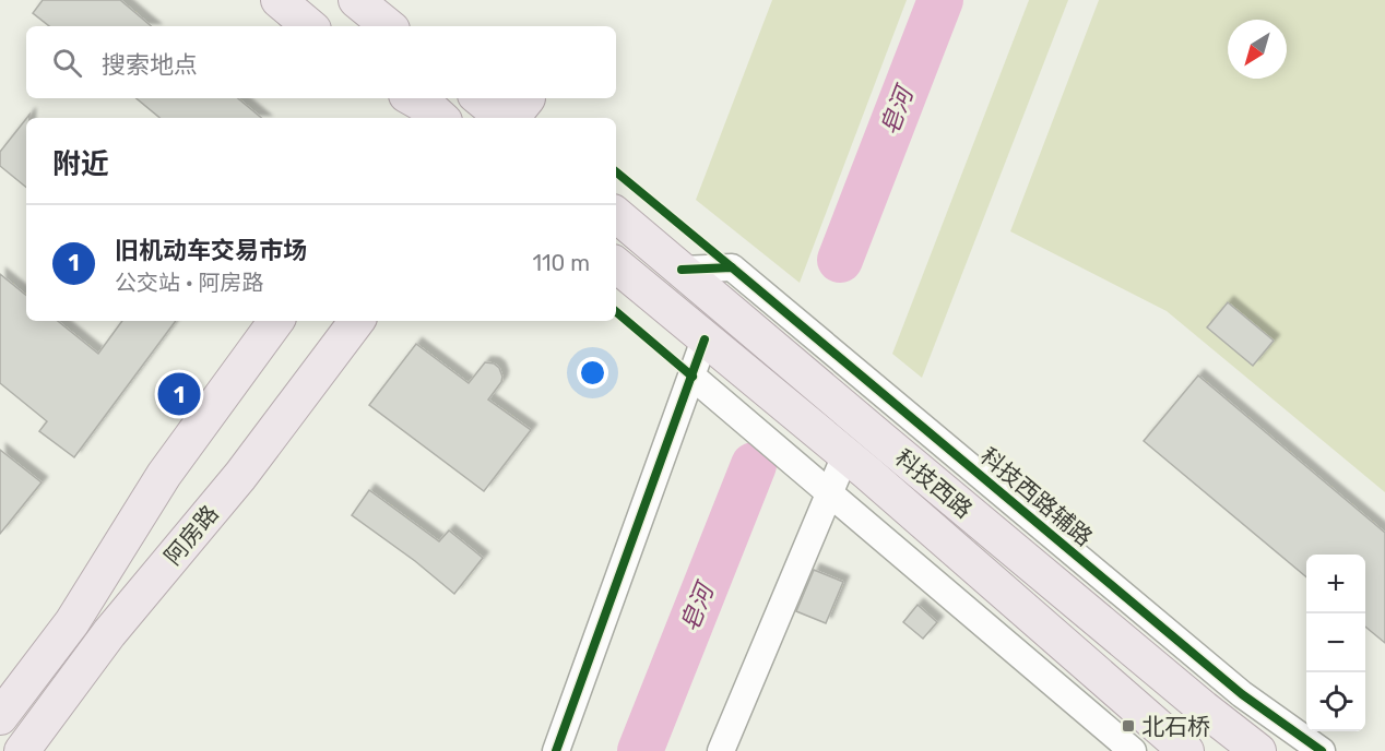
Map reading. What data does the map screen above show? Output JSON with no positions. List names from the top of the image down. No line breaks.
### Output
{"streets":{"main road":["科技西路","阿房路"],"street":["科技西路辅路"]},"crossings":[["科技西路","科技西路辅路"]],"water":["皂河"],"places":{"transit":["北石桥"]},"north":"bottom left","page":{"search":"搜索地点","heading":"附近","list":[{"mark":"1","name":"旧机动车交易市场","note":"公交站 · 阿房路","value":"110 m"}],"pins":"1","map_buttons":["+","−"]}}
